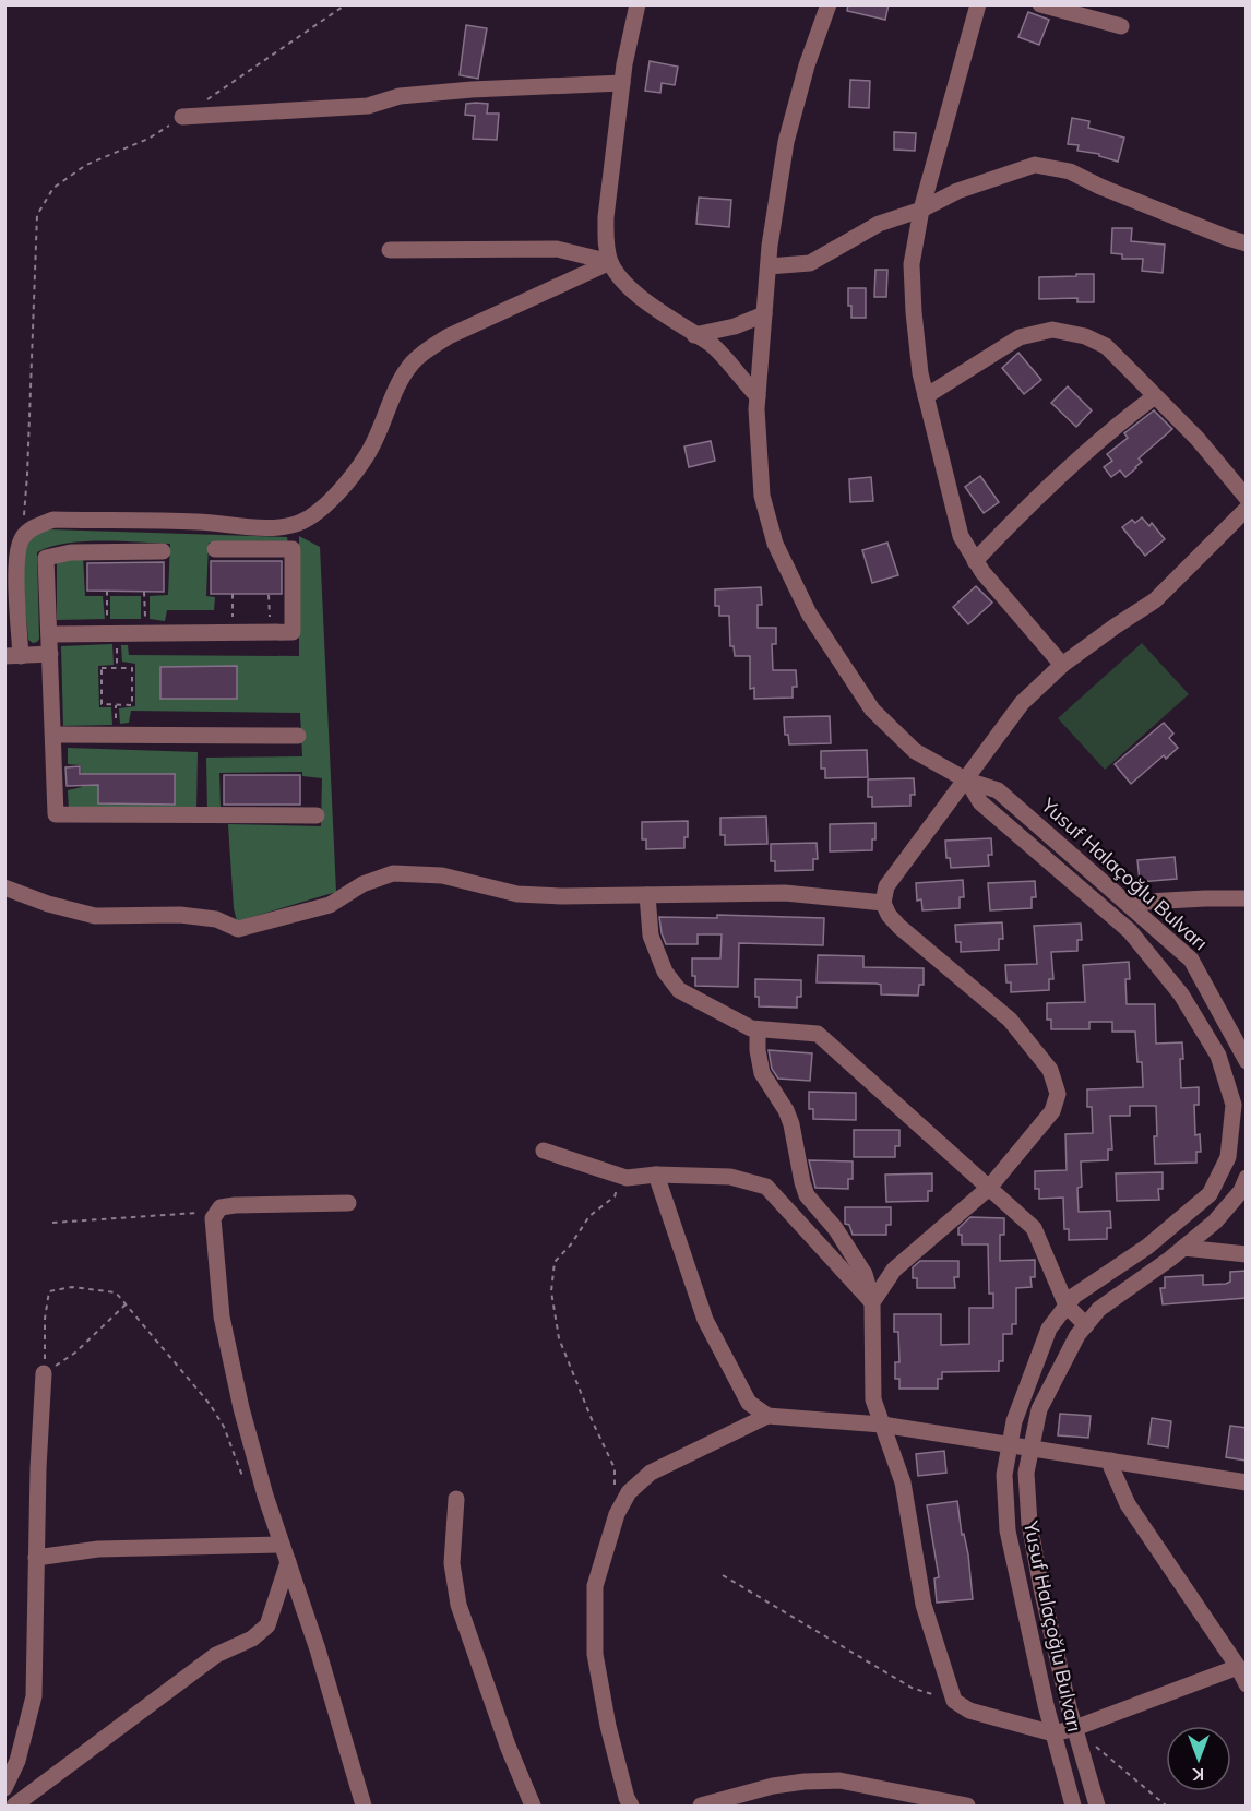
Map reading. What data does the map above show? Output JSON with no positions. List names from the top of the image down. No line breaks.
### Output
{"streets":{"street":["Yusuf Halaçoğlu Bulvarı"]},"north":"bottom"}
